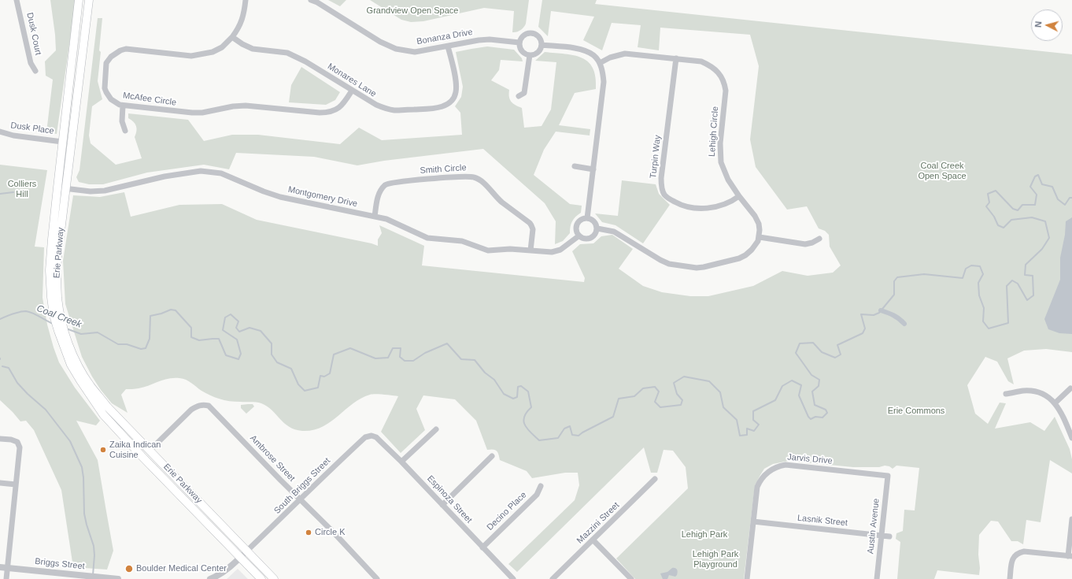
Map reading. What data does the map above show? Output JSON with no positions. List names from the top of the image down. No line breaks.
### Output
{"streets":{"main road":["Erie Parkway"],"street":["Dusk Court","Bonanza Drive","Monares Lane","McAfee Circle","Dusk Place","Lehigh Circle","Turpin Way","Smith Circle","Montgomery Drive","Ambrose Street","Jarvis Drive","South Briggs Street","Espinoza Street","Decino Place","Lasnik Street","Mazzini Street","Austin Avenue","Briggs Street"]},"crossings":[["Bonanza Drive","Monares Lane"],["Monares Lane","McAfee Circle"],["Dusk Place","Erie Parkway"],["Lehigh Circle","Turpin Way"],["Smith Circle","Montgomery Drive"],["Montgomery Drive","Erie Parkway"],["Erie Parkway","Ambrose Street"],["Erie Parkway","South Briggs Street"],["Ambrose Street","South Briggs Street"],["Jarvis Drive","Lasnik Street"],["Jarvis Drive","Austin Avenue"],["South Briggs Street","Espinoza Street"],["Espinoza Street","Decino Place"],["Lasnik Street","Austin Avenue"]],"water":["Coal Creek"],"parks":["Grandview Open Space","Coal Creek Open Space","Colliers Hill","Erie Commons","Lehigh Park","Lehigh Park Playground"],"places":["Zaika Indican Cuisine","Circle K","Boulder Medical Center"],"north":"left"}
